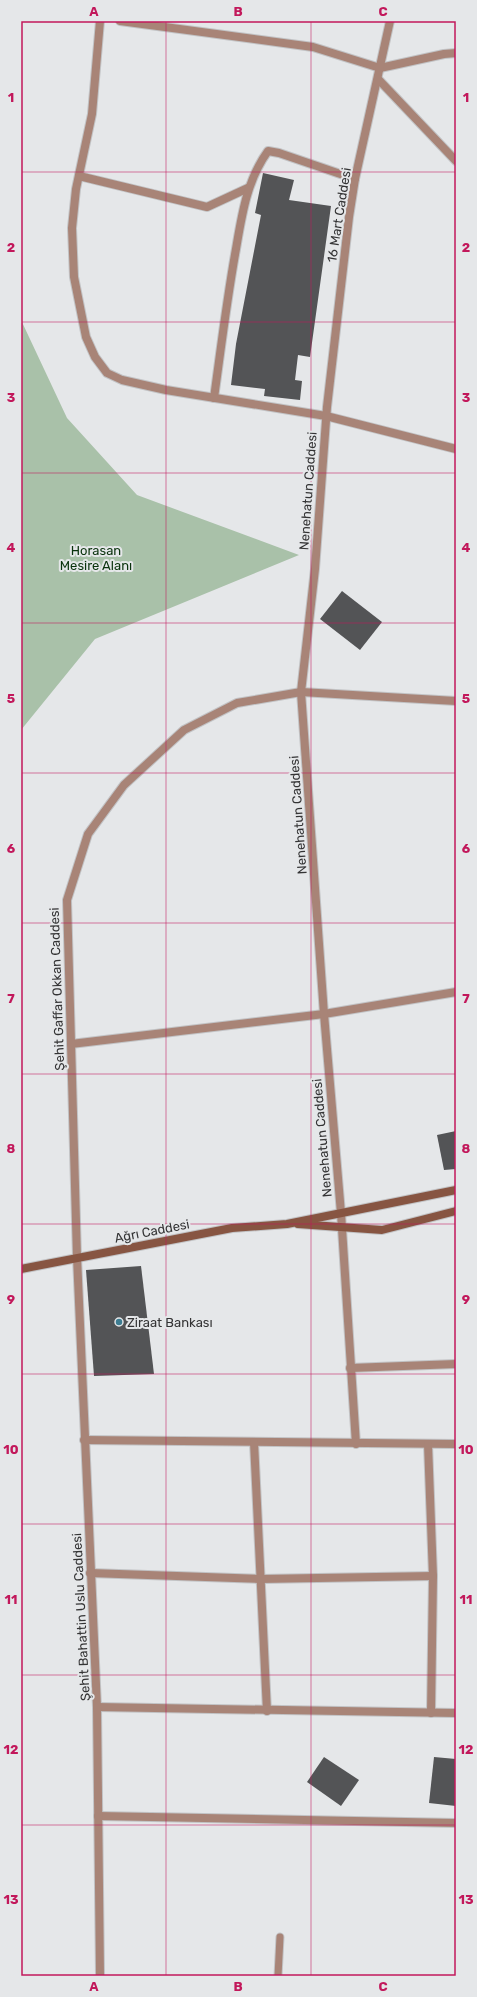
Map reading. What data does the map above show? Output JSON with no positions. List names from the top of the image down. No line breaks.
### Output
{"streets":{"main road":["Ağrı Caddesi"],"street":["16 Mart Caddesi","Nenehatun Caddesi","Şehit Gaffar Okkan Caddesi","Şehit Bahattin Uslu Caddesi"]},"crossings":[["16 Mart Caddesi","Nenehatun Caddesi"],["Nenehatun Caddesi","Şehit Gaffar Okkan Caddesi"],["Nenehatun Caddesi","Ağrı Caddesi"],["Şehit Gaffar Okkan Caddesi","Ağrı Caddesi"],["Şehit Gaffar Okkan Caddesi","Şehit Bahattin Uslu Caddesi"],["Ağrı Caddesi","Şehit Bahattin Uslu Caddesi"]],"parks":["Horasan Mesire Alanı"],"places":["Ziraat Bankası"],"grid":{"columns":["A","B","C"],"rows":["1","2","3","4","5","6","7","8","9","10","11","12","13"]}}
